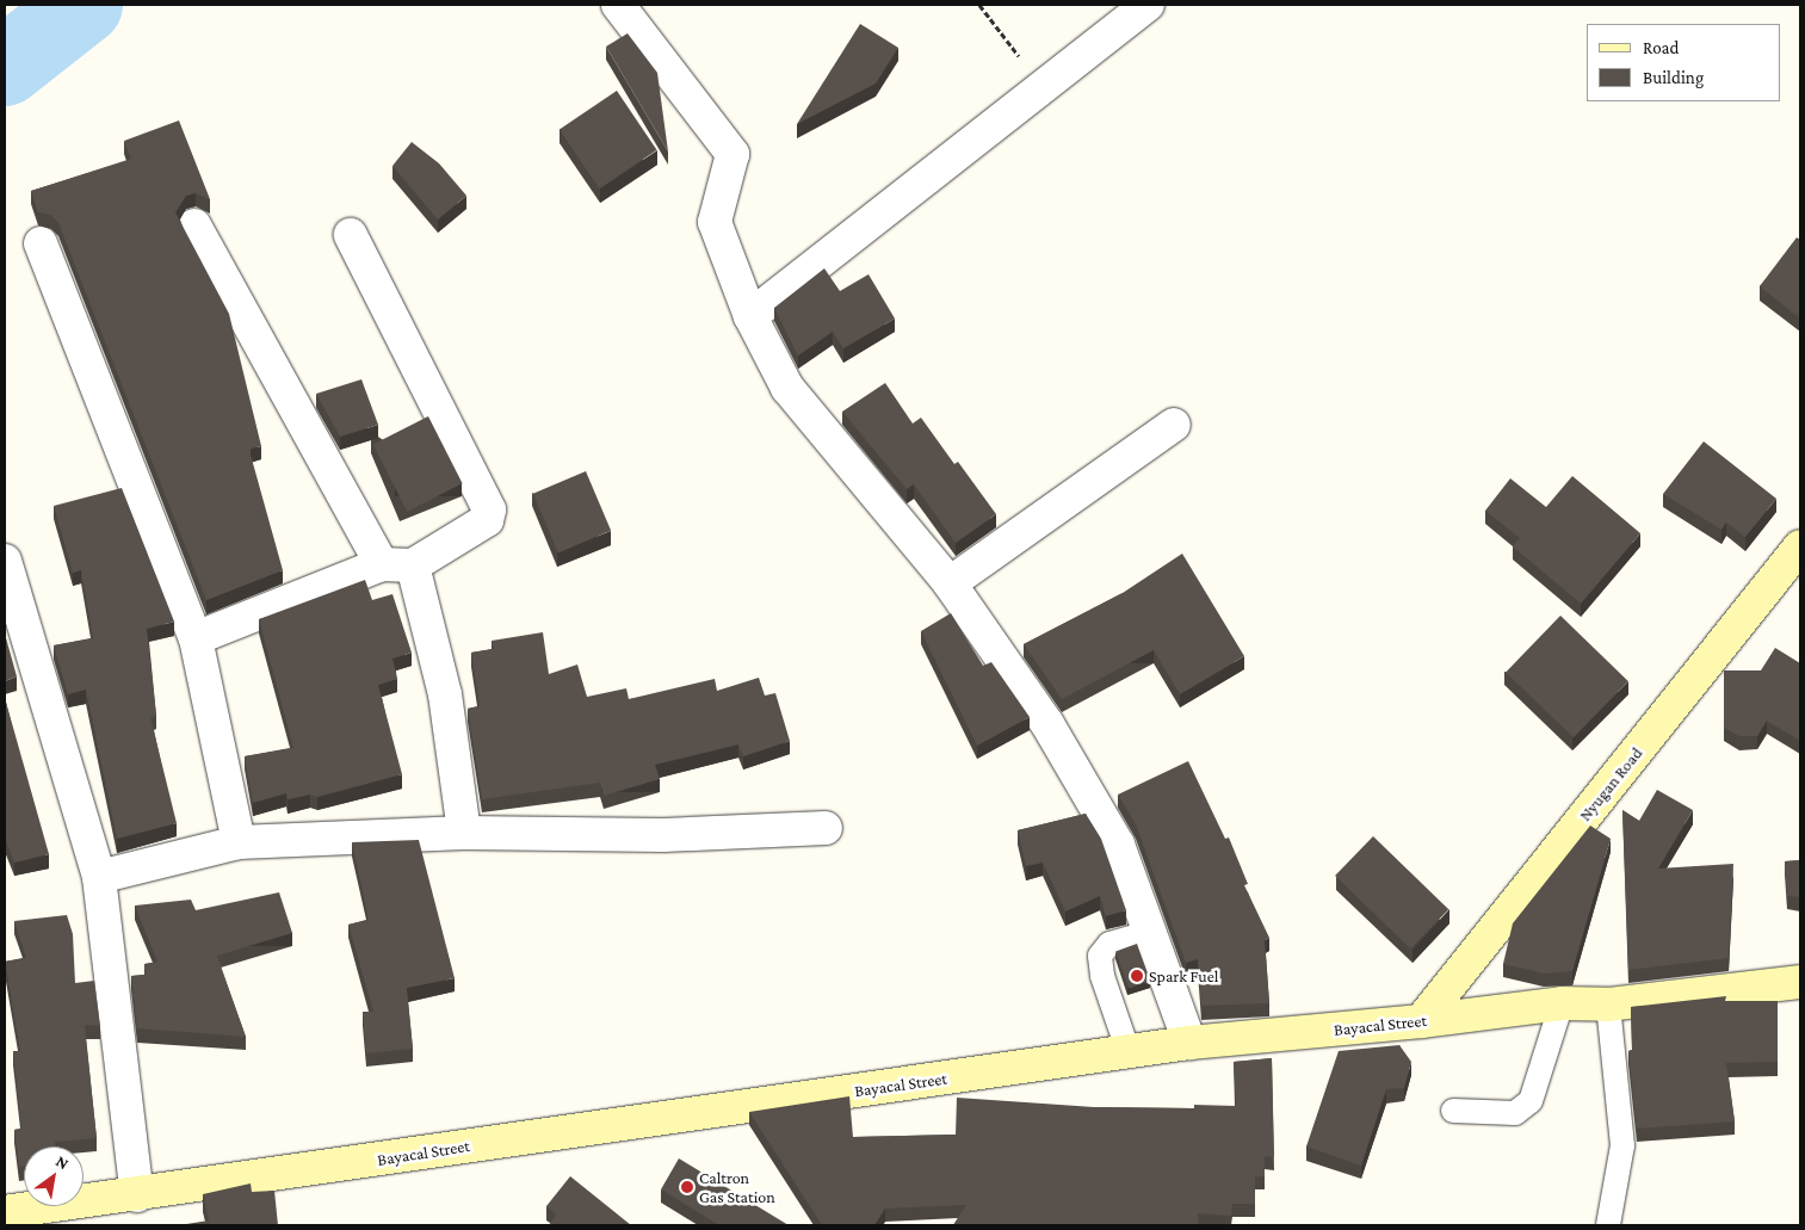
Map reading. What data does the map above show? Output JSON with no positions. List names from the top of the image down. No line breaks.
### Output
{"streets":{"main road":["Nyugan Road","Bayacal Street"]},"crossings":[["Nyugan Road","Bayacal Street"]],"places":["Spark Fuel","Caltron Gas Station"],"legend":["Road","Building"],"north":"top right"}
